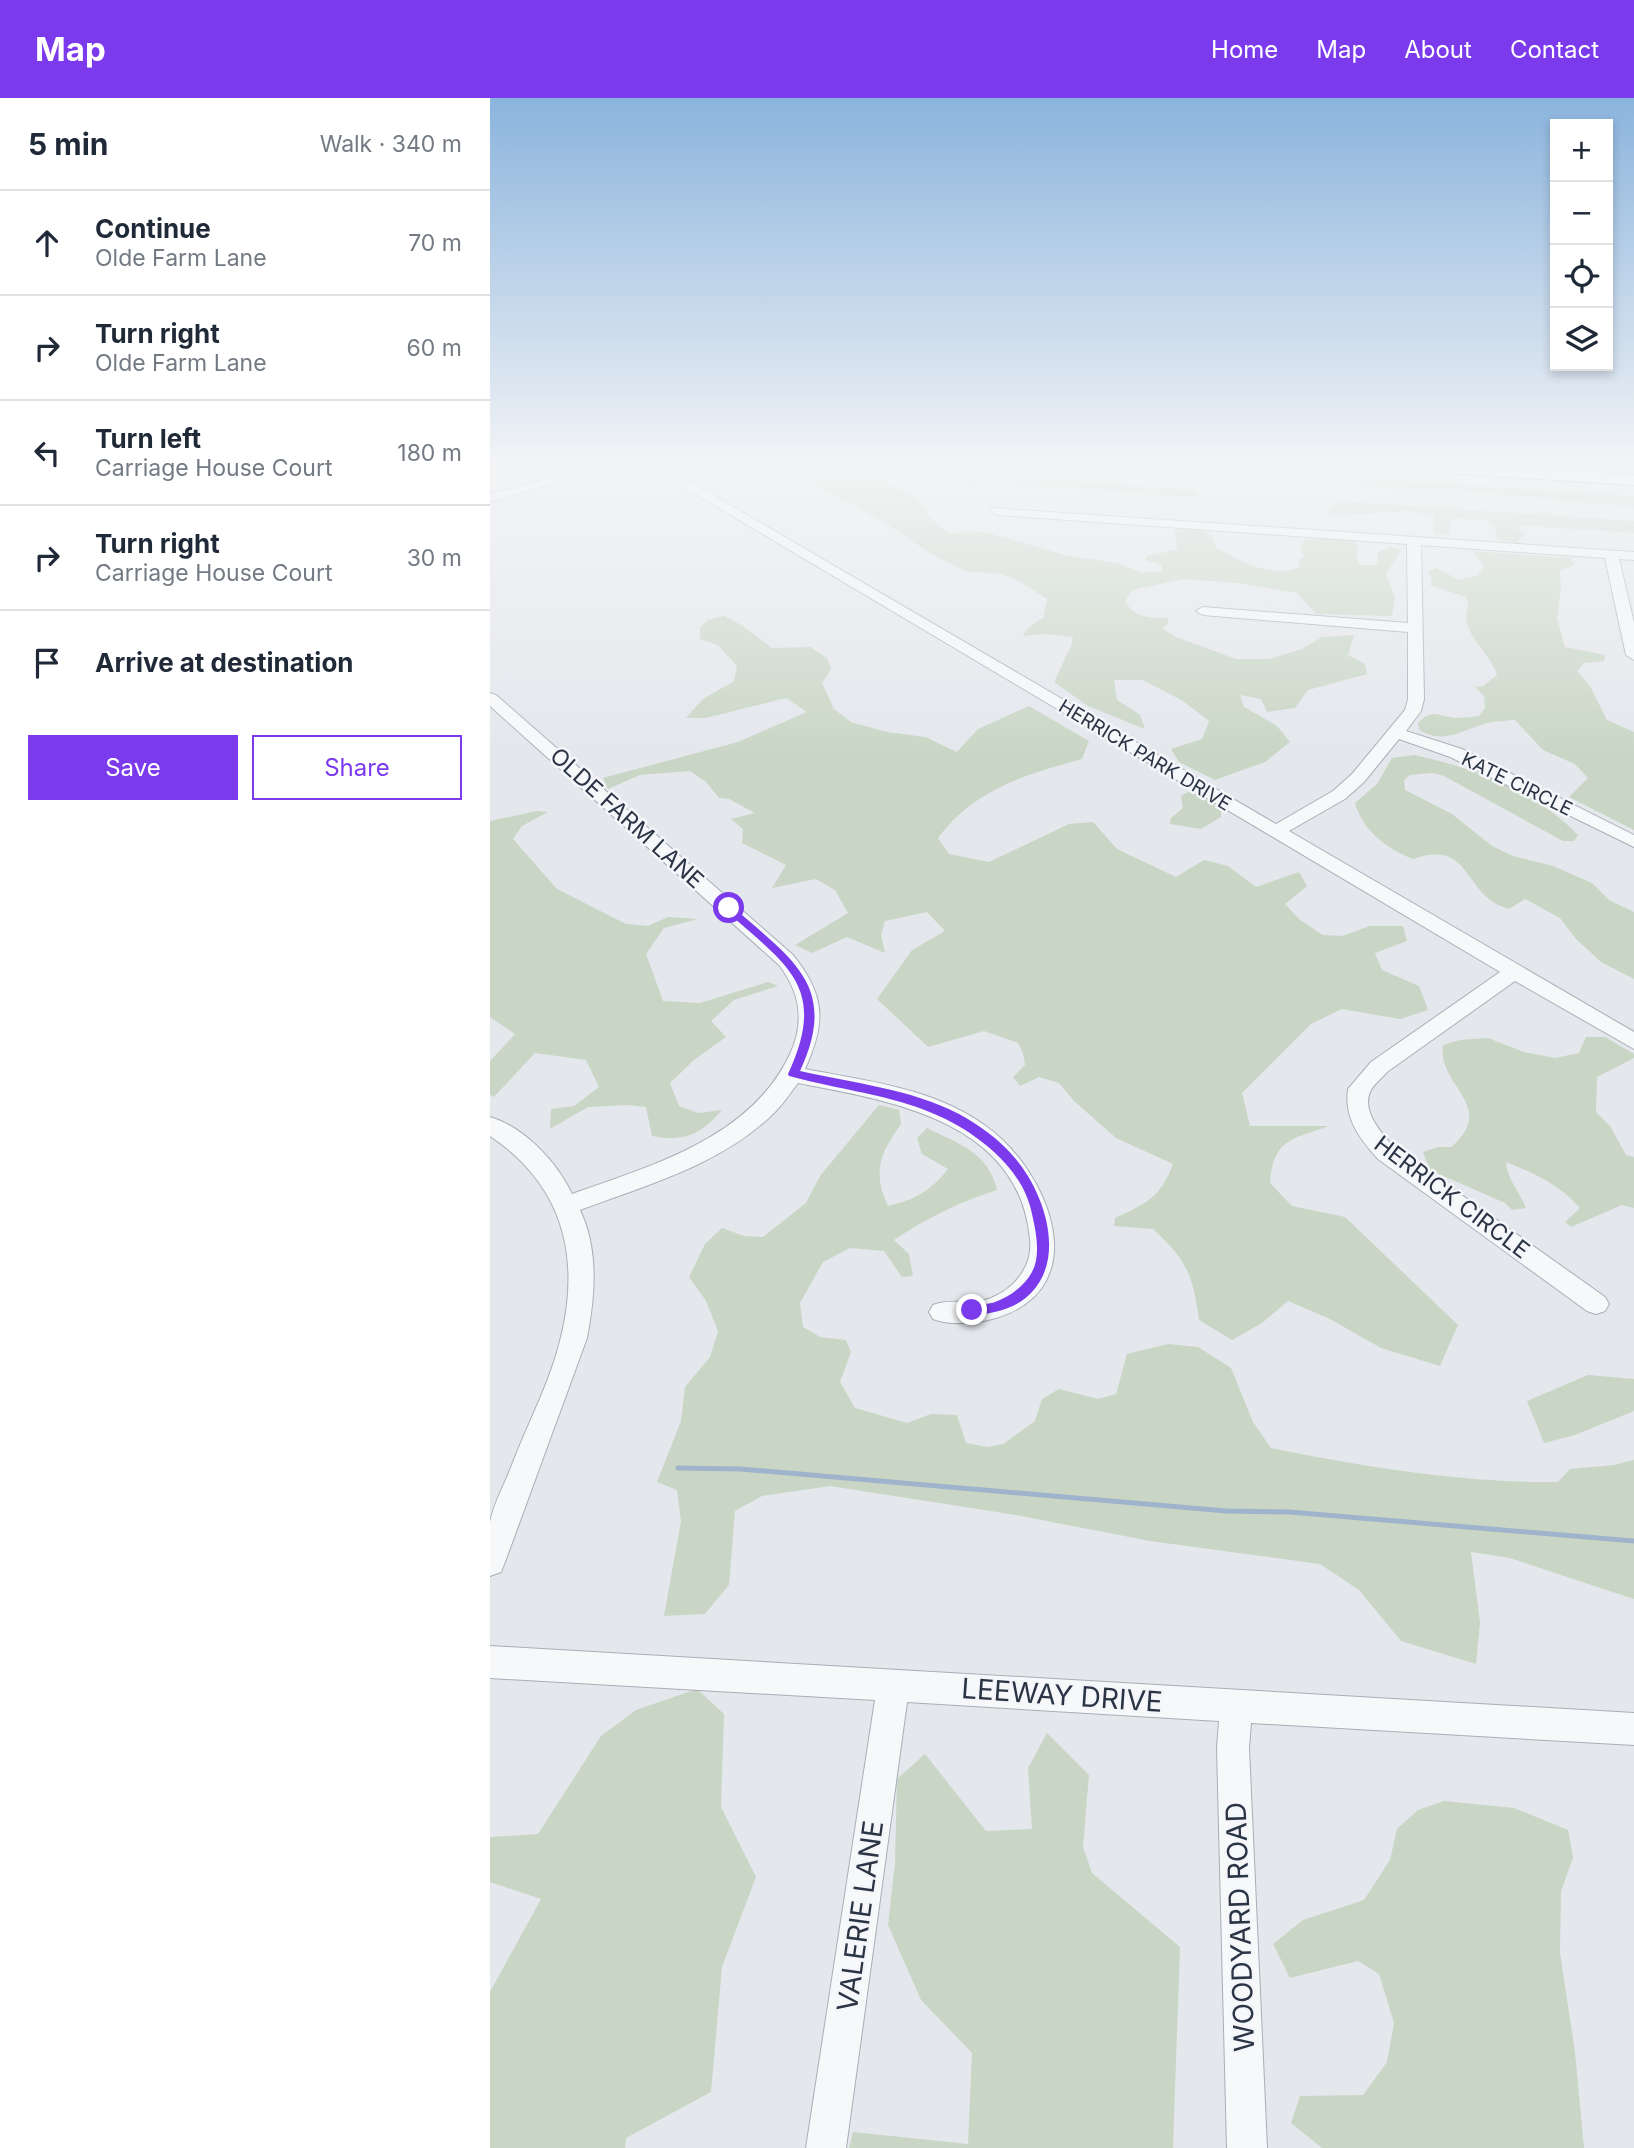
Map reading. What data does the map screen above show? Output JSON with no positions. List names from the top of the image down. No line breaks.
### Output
{"streets":{"street":["HERRICK PARK DRIVE","KATE CIRCLE","OLDE FARM LANE","HERRICK CIRCLE","LEEWAY DRIVE","VALERIE LANE","WOODYARD ROAD"]},"crossings":[["HERRICK PARK DRIVE","HERRICK CIRCLE"],["LEEWAY DRIVE","VALERIE LANE"],["LEEWAY DRIVE","WOODYARD ROAD"]],"page":{"header":"Map","nav":["Home","Map","About","Contact"],"heading":["5 min","Walk · 340 m"],"map_buttons":["+","−"],"list":[["Continue","Olde Farm Lane","70 m"],["Turn right","Olde Farm Lane","60 m"],["Turn left","Carriage House Court","180 m"],["Turn right","Carriage House Court","30 m"],"Arrive at destination"],"buttons":["Save","Share"]}}
